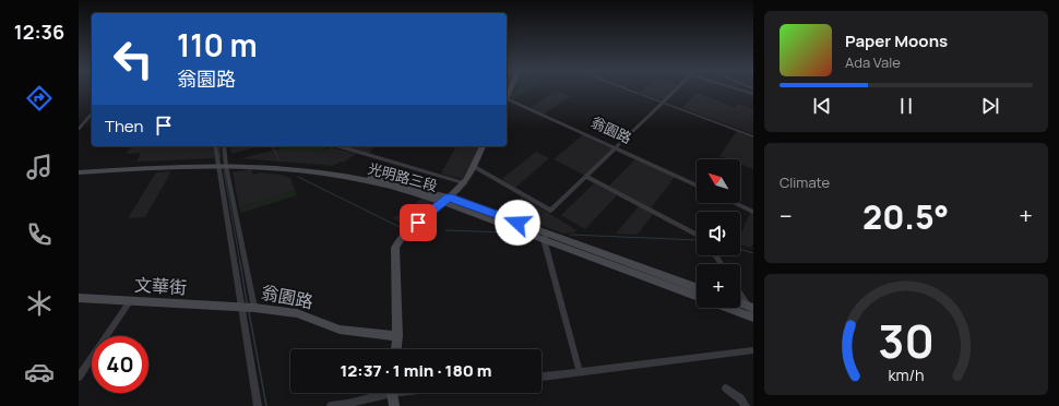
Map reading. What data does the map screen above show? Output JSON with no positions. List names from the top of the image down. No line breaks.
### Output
{"streets":{"street":["翁園路","光明路三段","文華街"]},"crossings":[["翁園路","文華街"]],"north":"top left","page":{"tabs":"12:36","turn":["110 m","翁園路"],"song":["Paper Moons","Ada Vale"],"then":"Then","tile":"Climate","map_buttons":"+","heat":["−","20.5°","+"],"limit":"40","trip":"12:37 · 1 min · 180 m","gauge":["30","km/h"]}}
